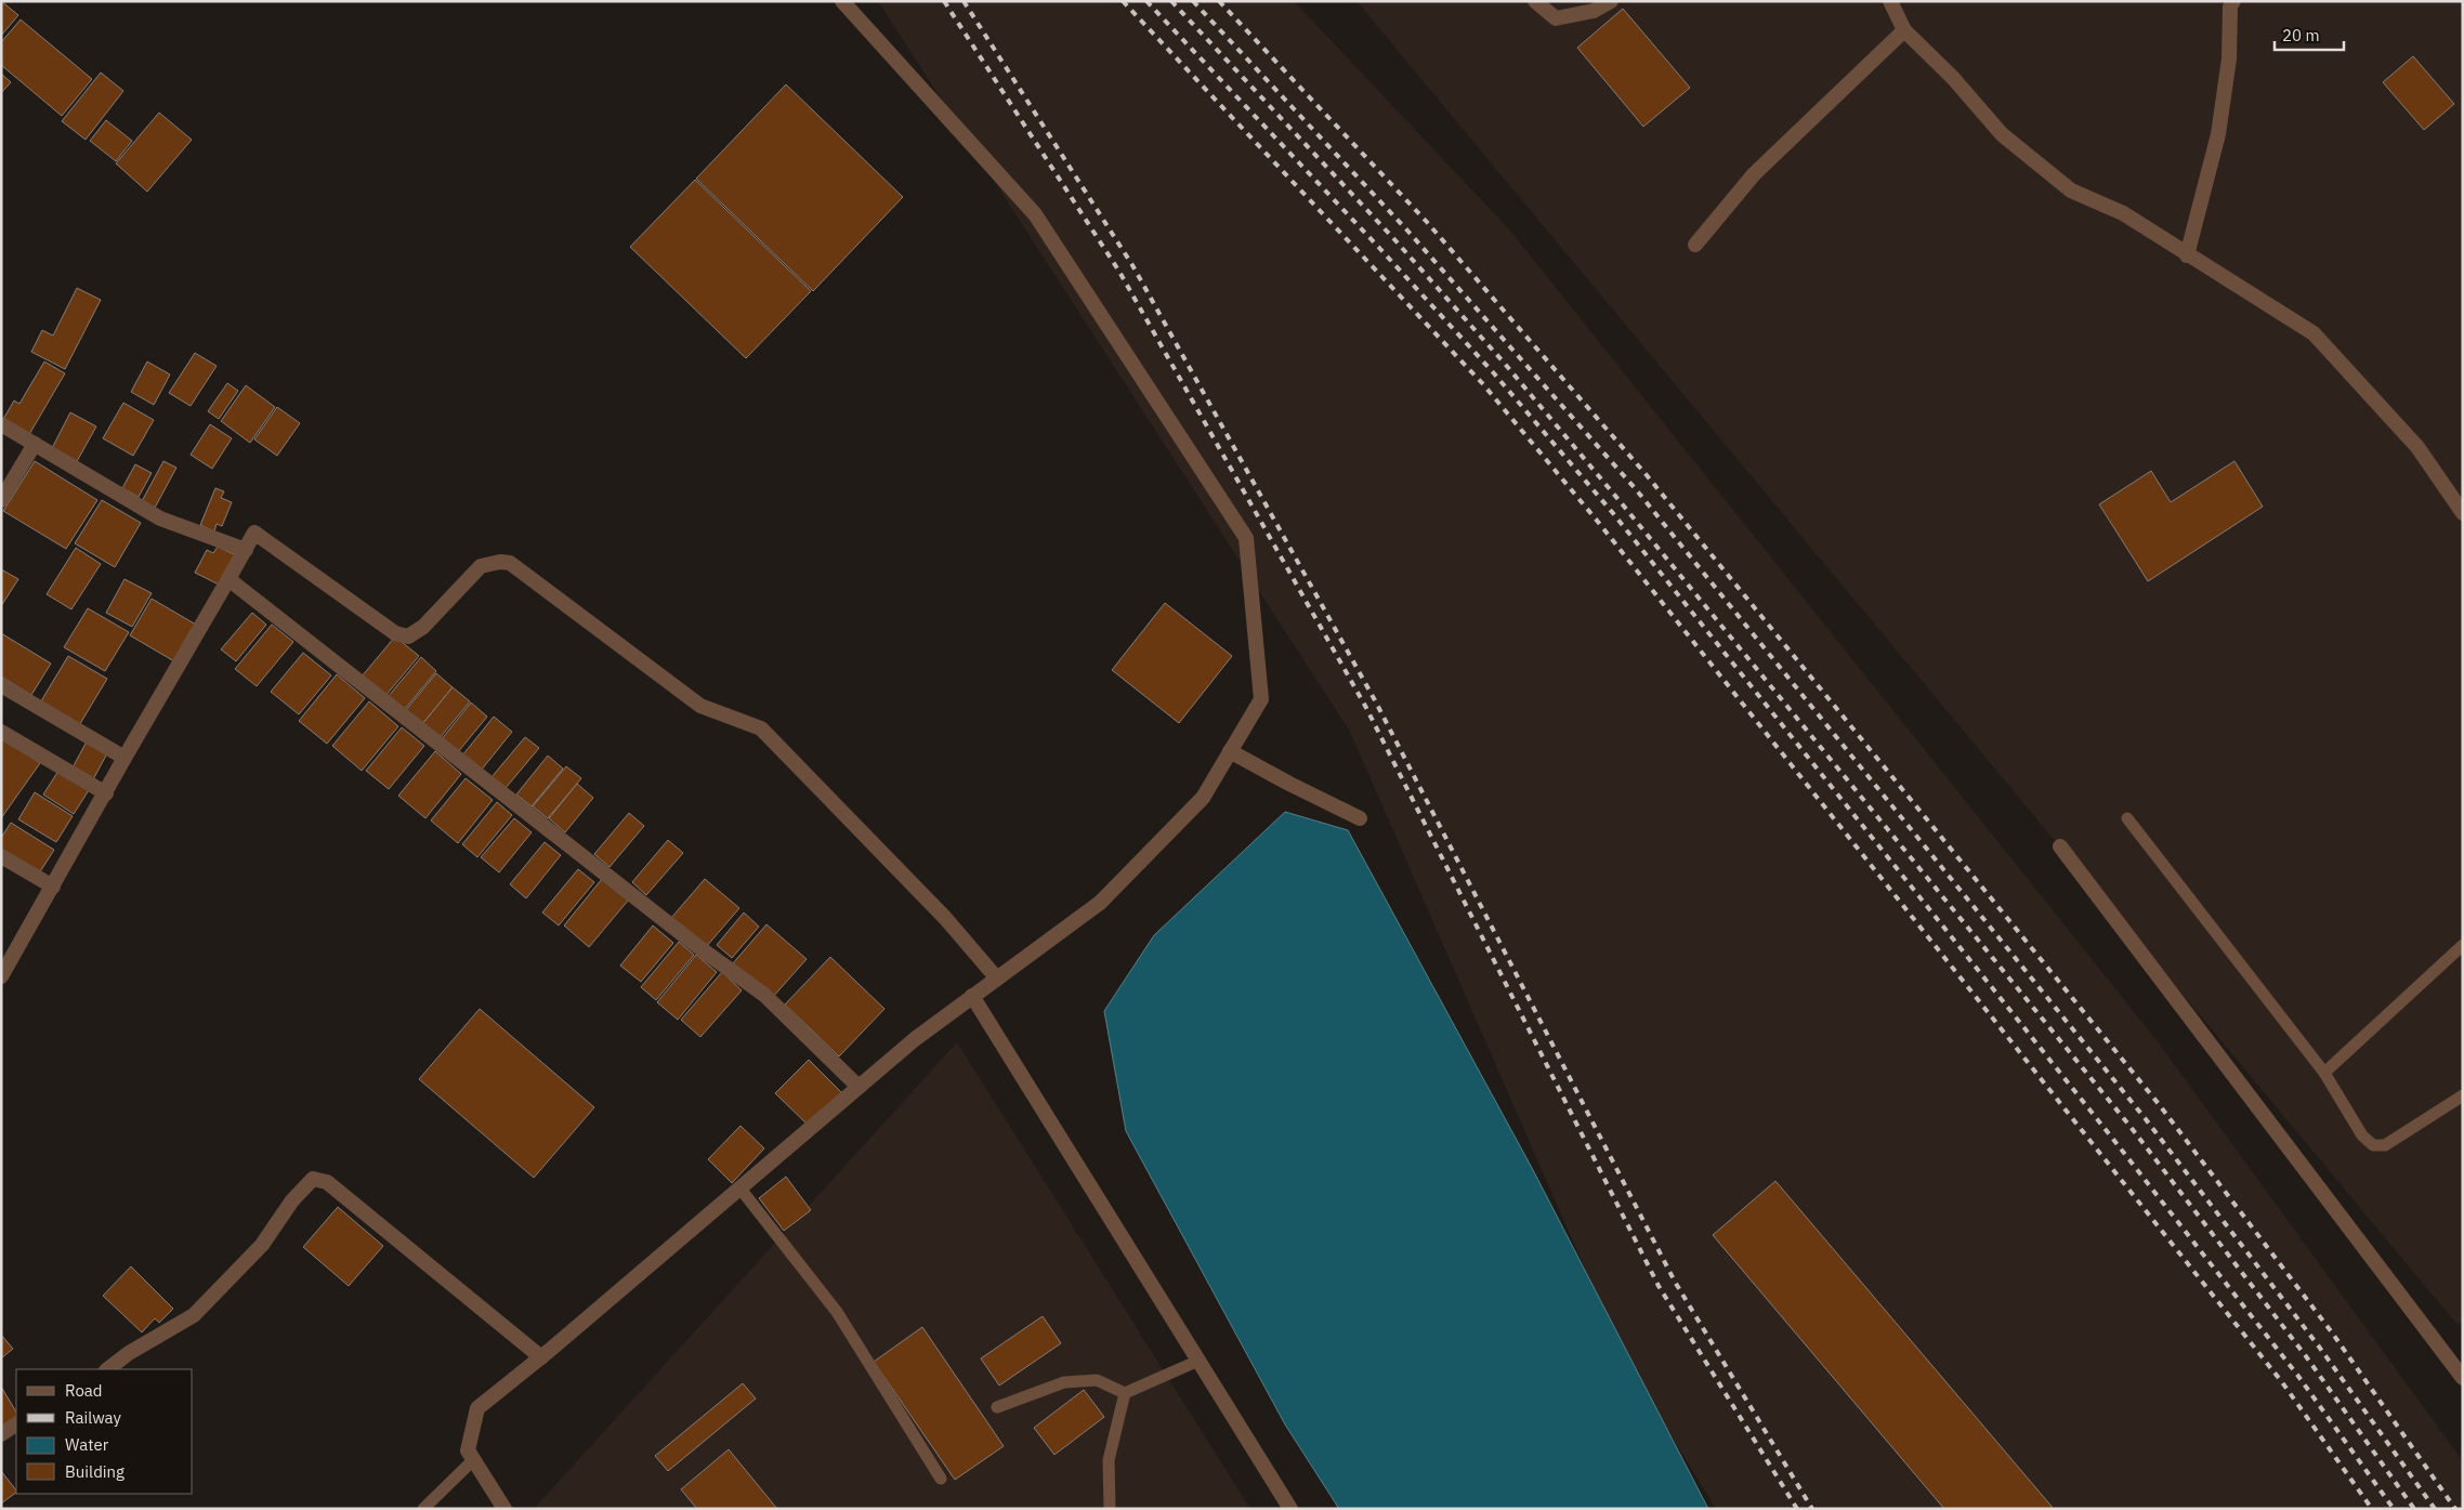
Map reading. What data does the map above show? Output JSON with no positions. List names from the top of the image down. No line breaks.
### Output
{"legend":["Road","Railway","Water","Building"],"scale_bar":"20 m"}
